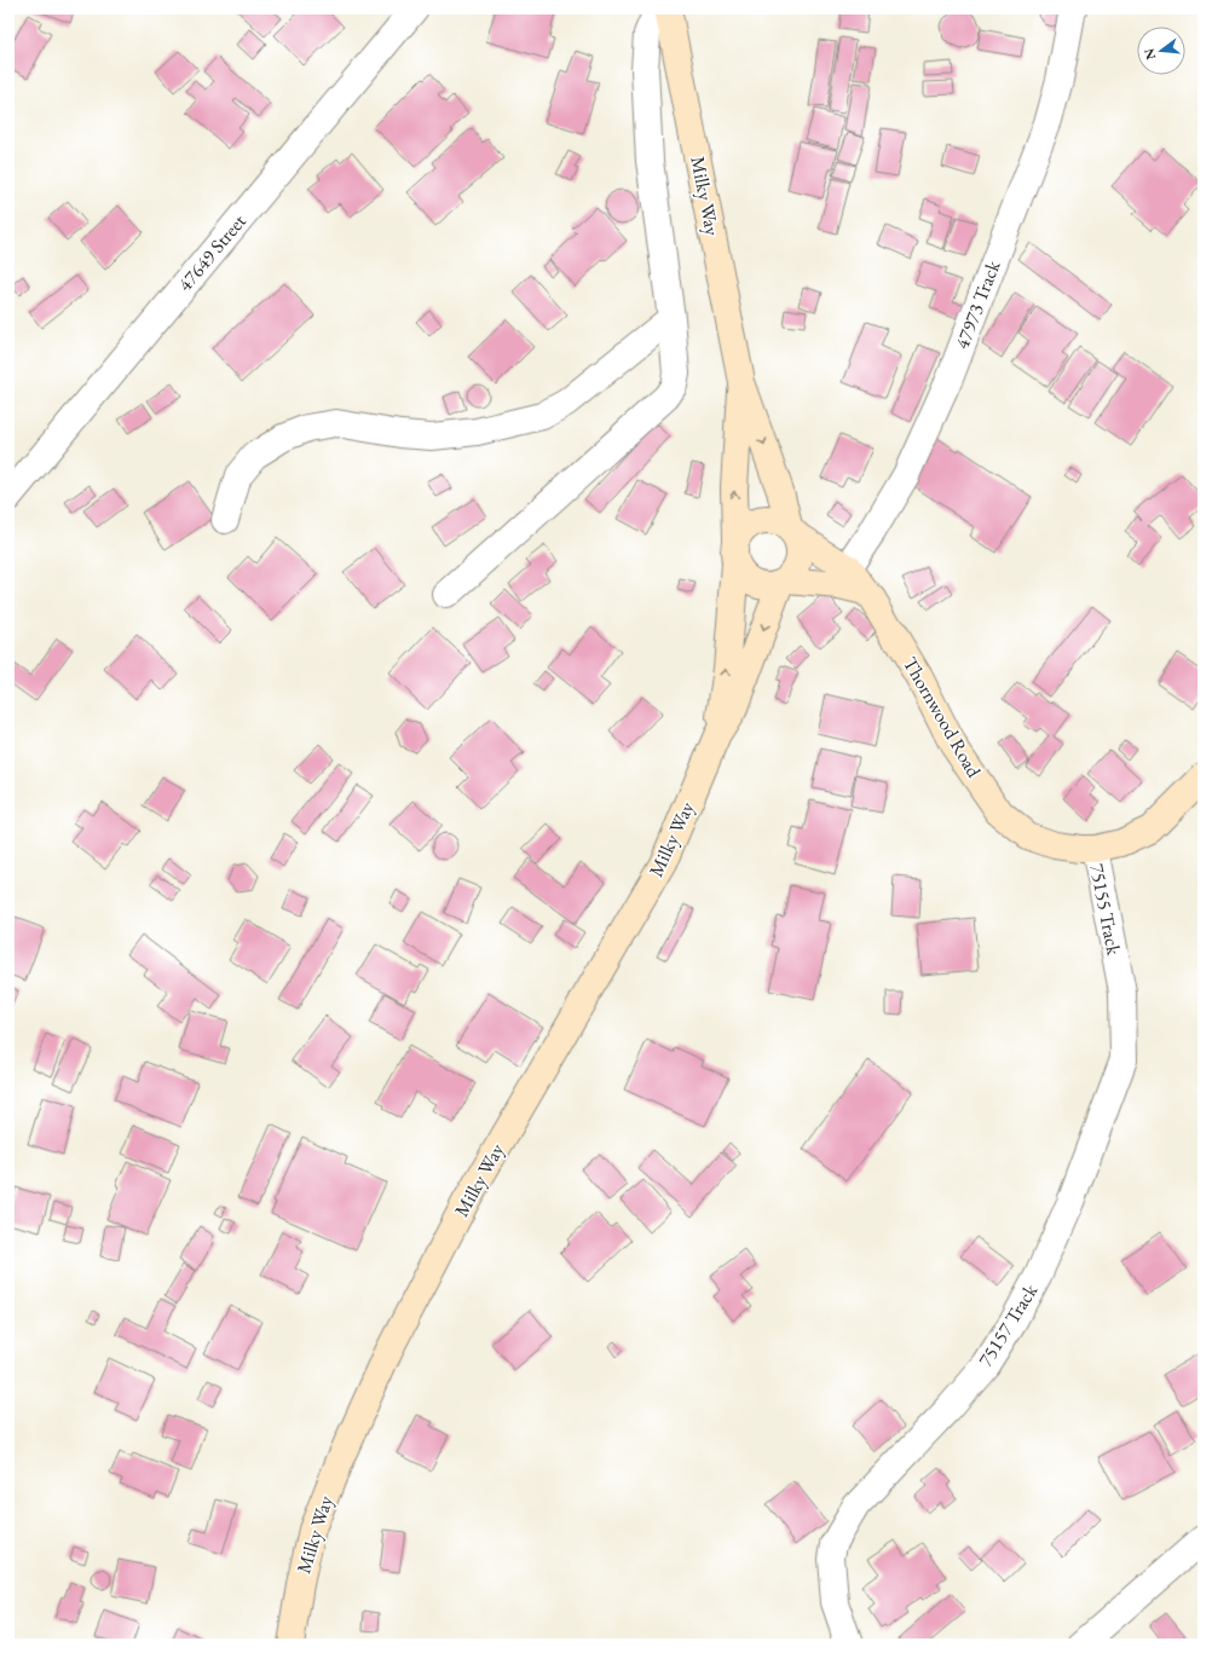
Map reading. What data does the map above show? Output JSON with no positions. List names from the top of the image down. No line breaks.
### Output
{"streets":{"street":["Milky Way","47649 Street","47973 Track","Thornwood Road","75155 Track","75157 Track"]},"crossings":[["Milky Way","Thornwood Road"],["47973 Track","Thornwood Road"],["Thornwood Road","75155 Track"],["75155 Track","75157 Track"]],"north":"left"}
